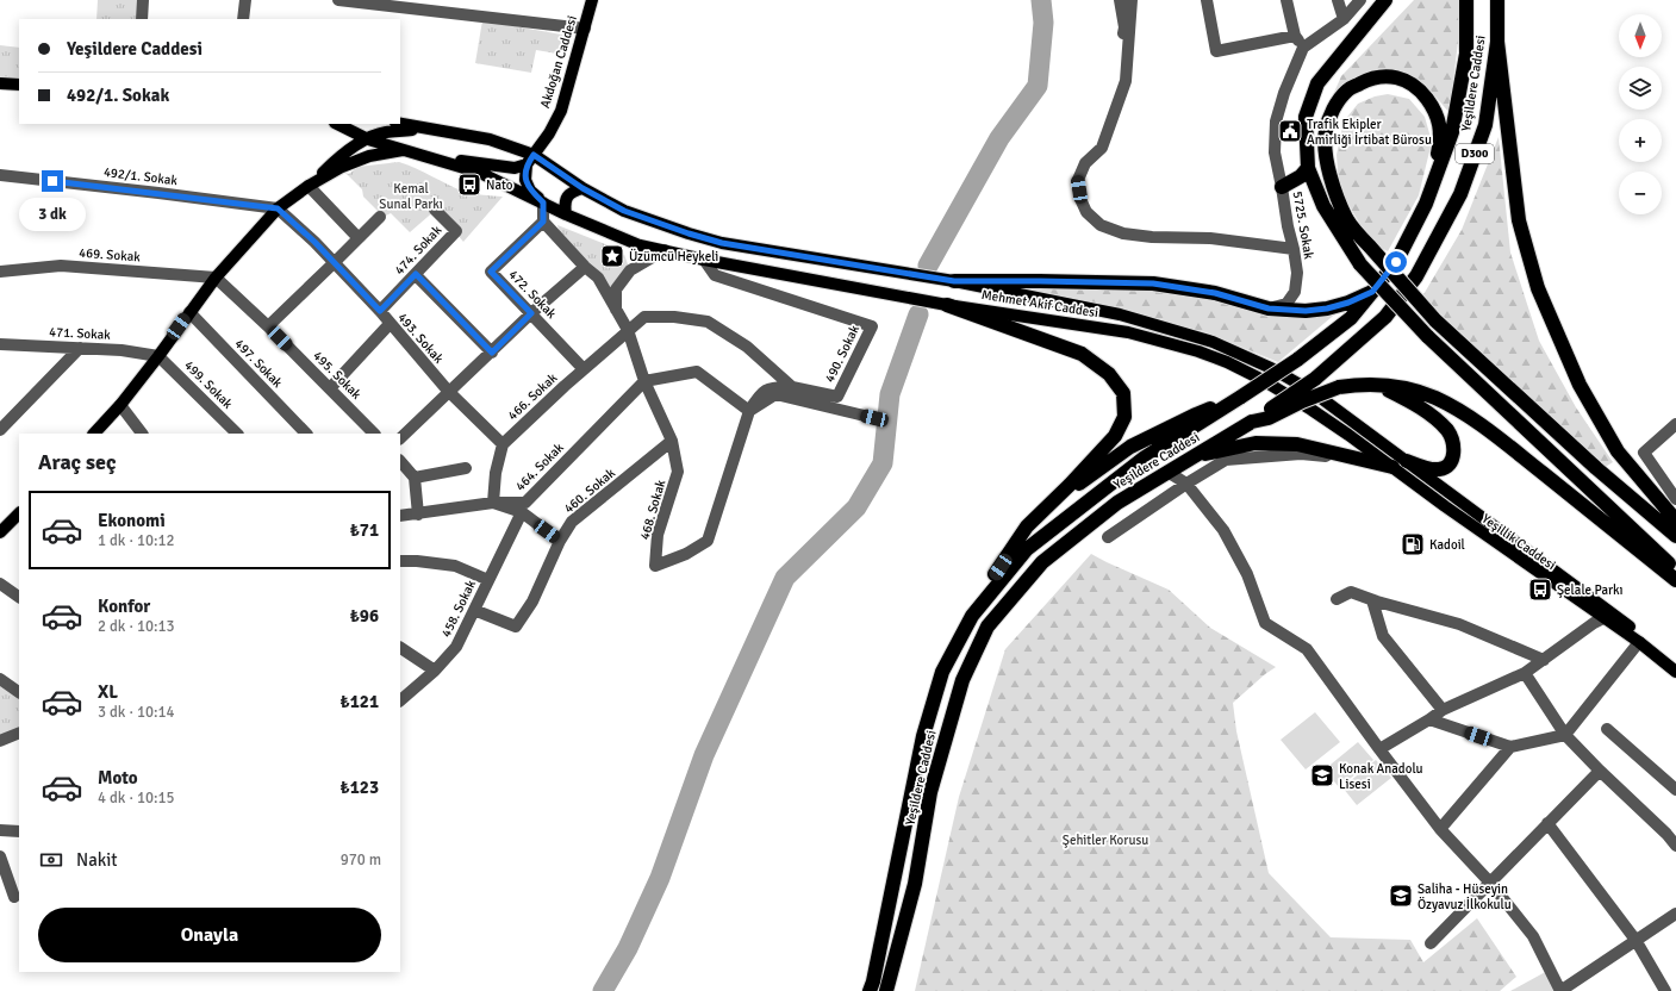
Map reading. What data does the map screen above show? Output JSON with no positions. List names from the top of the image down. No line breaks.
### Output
{"streets":{"highway":["Yeşildere Caddesi","D300"],"main road":["Akdoğan Caddesi","Mehmet Akif Caddesi","Yeşillik Caddesi"],"street":["492/1. Sokak","5725. Sokak","474. Sokak","469. Sokak","472. Sokak","471. Sokak","493. Sokak","490. Sokak","497. Sokak","495. Sokak","499. Sokak","466. Sokak","464. Sokak","460. Sokak","468. Sokak","458. Sokak"]},"crossings":[["Akdoğan Caddesi","Mehmet Akif Caddesi"],["492/1. Sokak","493. Sokak"],["474. Sokak","493. Sokak"],["469. Sokak","495. Sokak"],["472. Sokak","466. Sokak"],["472. Sokak","468. Sokak"],["Mehmet Akif Caddesi","490. Sokak"],["Mehmet Akif Caddesi","Yeşillik Caddesi"],["471. Sokak","499. Sokak"],["493. Sokak","466. Sokak"],["466. Sokak","468. Sokak"],["464. Sokak","468. Sokak"],["460. Sokak","468. Sokak"],["460. Sokak","458. Sokak"]],"parks":["Kemal Sunal Parkı","Şehitler Korusu"],"places":{"public building":["Trafik Ekipler Amirliği İrtibat Bürosu"],"bus stop":["Nato","Şelale Parkı"],"place":["Üzümcü Heykeli"],"fuel station":["Kadoil"],"school or university":["Konak Anadolu Lisesi","Saliha - Hüseyin Özyavuz İlkokulu"]},"north":"bottom","page":{"map_buttons":["+","−"],"banner":["Yeşildere Caddesi","492/1. Sokak"],"bubble":"3 dk","heading":"Araç seç","list":[{"name":"Ekonomi","note":"1 dk · 10:12","value":"₺71"},{"name":"Konfor","note":"2 dk · 10:13","value":"₺96"},{"name":"XL","note":"3 dk · 10:14","value":"₺121"},{"name":"Moto","note":"4 dk · 10:15","value":"₺123"}],"pay":["Nakit","970 m"],"buttons":"Onayla"}}
